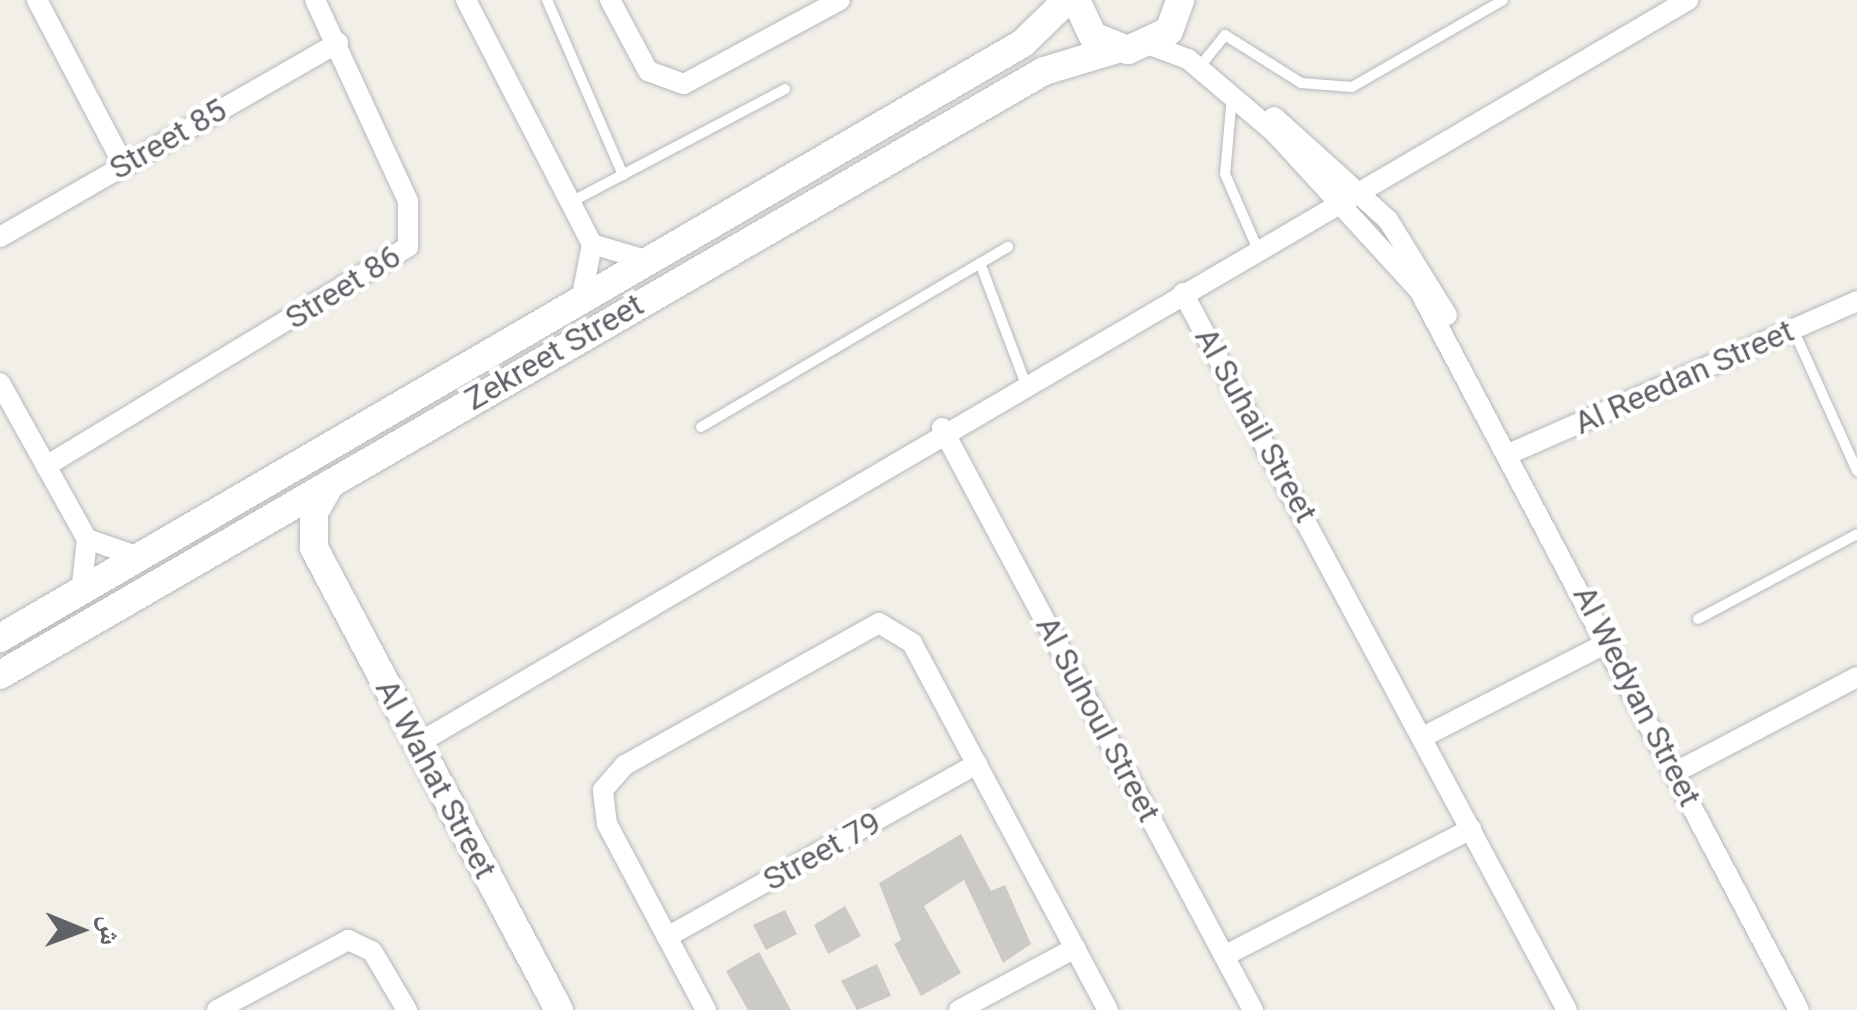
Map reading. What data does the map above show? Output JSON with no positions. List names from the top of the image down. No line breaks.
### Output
{"streets":{"street":["Street 85","Street 86","Zekreet Street","Al Reedan Street","Al Suhail Street","Al Wedyan Street","Al Suhoul Street","Al Wahat Street","Street 79"]},"crossings":[["Street 85","Street 86"],["Zekreet Street","Al Wedyan Street"],["Al Reedan Street","Al Wedyan Street"],["Al Suhail Street","Al Wedyan Street"]],"north":"right"}
